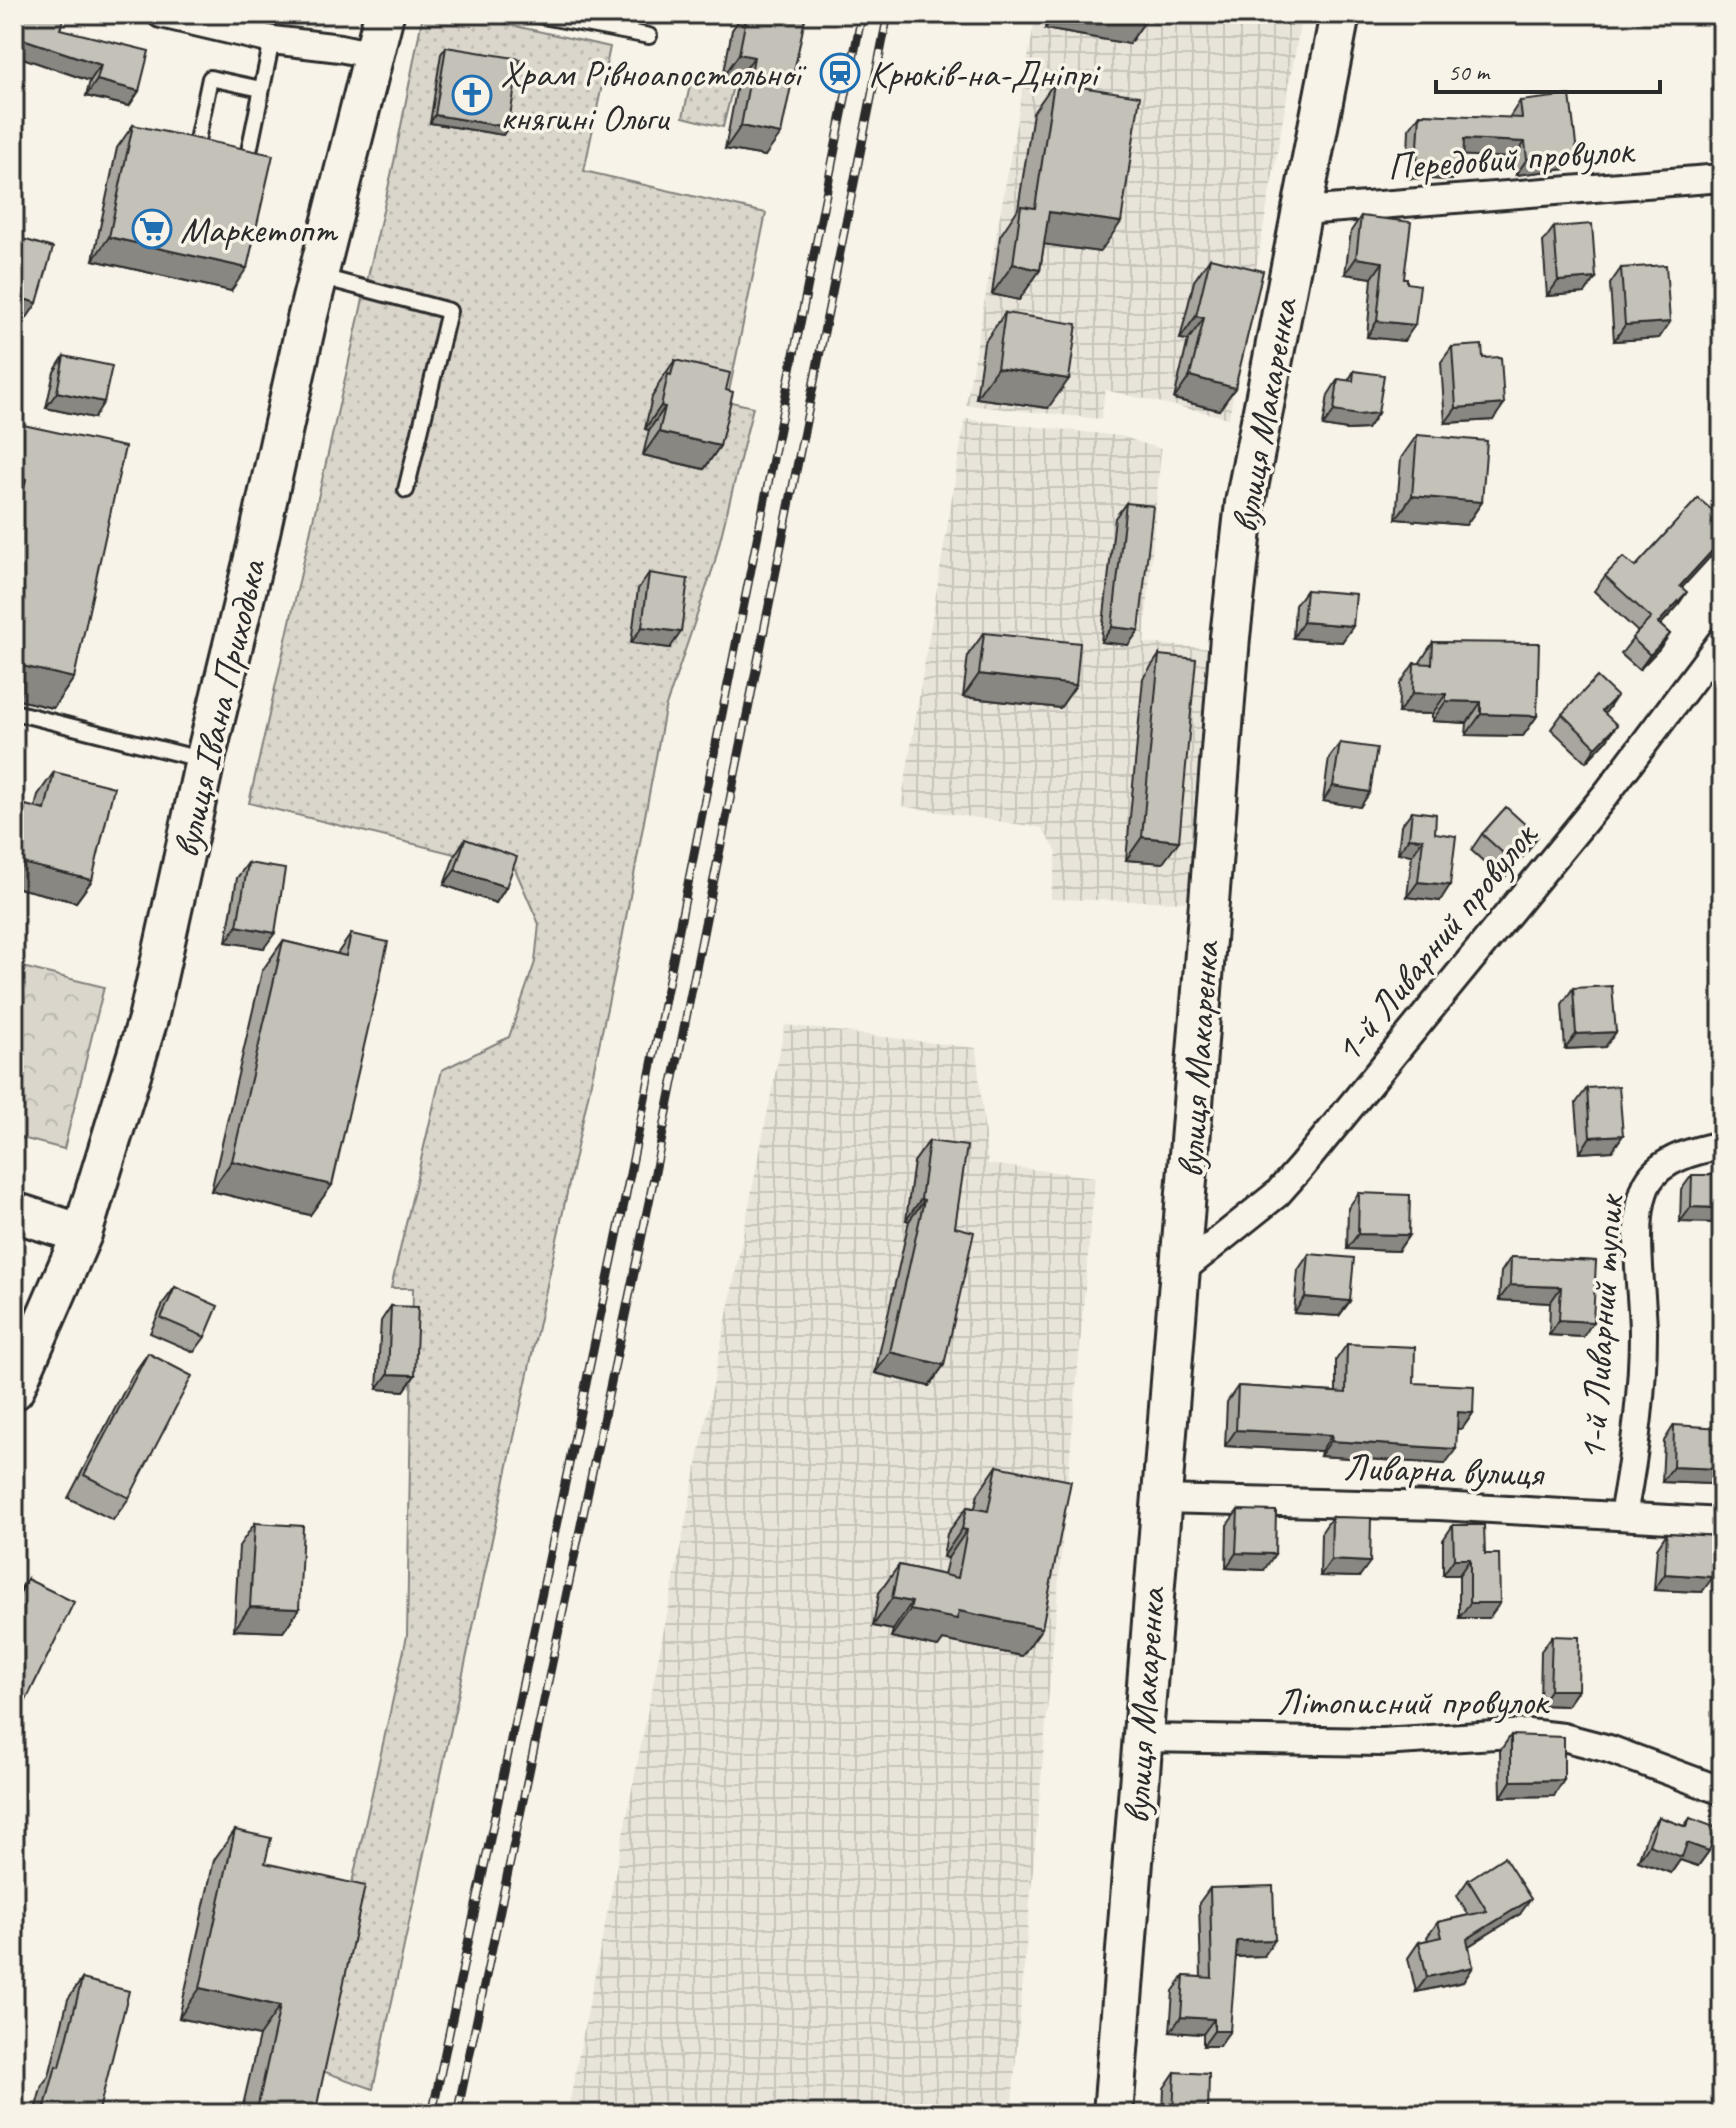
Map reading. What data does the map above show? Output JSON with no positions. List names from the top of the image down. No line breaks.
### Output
{"streets":{"main road":["вулиця Макаренка","вулиця Івана Приходька"],"street":["Передовий провулок","1-й Ливарний провулок","1-й Ливарний тупик","Ливарна вулиця","Літописний провулок"]},"crossings":[["Передовий провулок","вулиця Макаренка"],["вулиця Макаренка","1-й Ливарний провулок"],["вулиця Макаренка","Ливарна вулиця"],["вулиця Макаренка","Літописний провулок"],["1-й Ливарний тупик","Ливарна вулиця"]],"places":{"station":["Крюків-на-Дніпрі"],"church":["Храм Рівноапостольної княгині Ольги"],"supermarket":["Маркетопт"]},"scale_bar":"50 m"}
